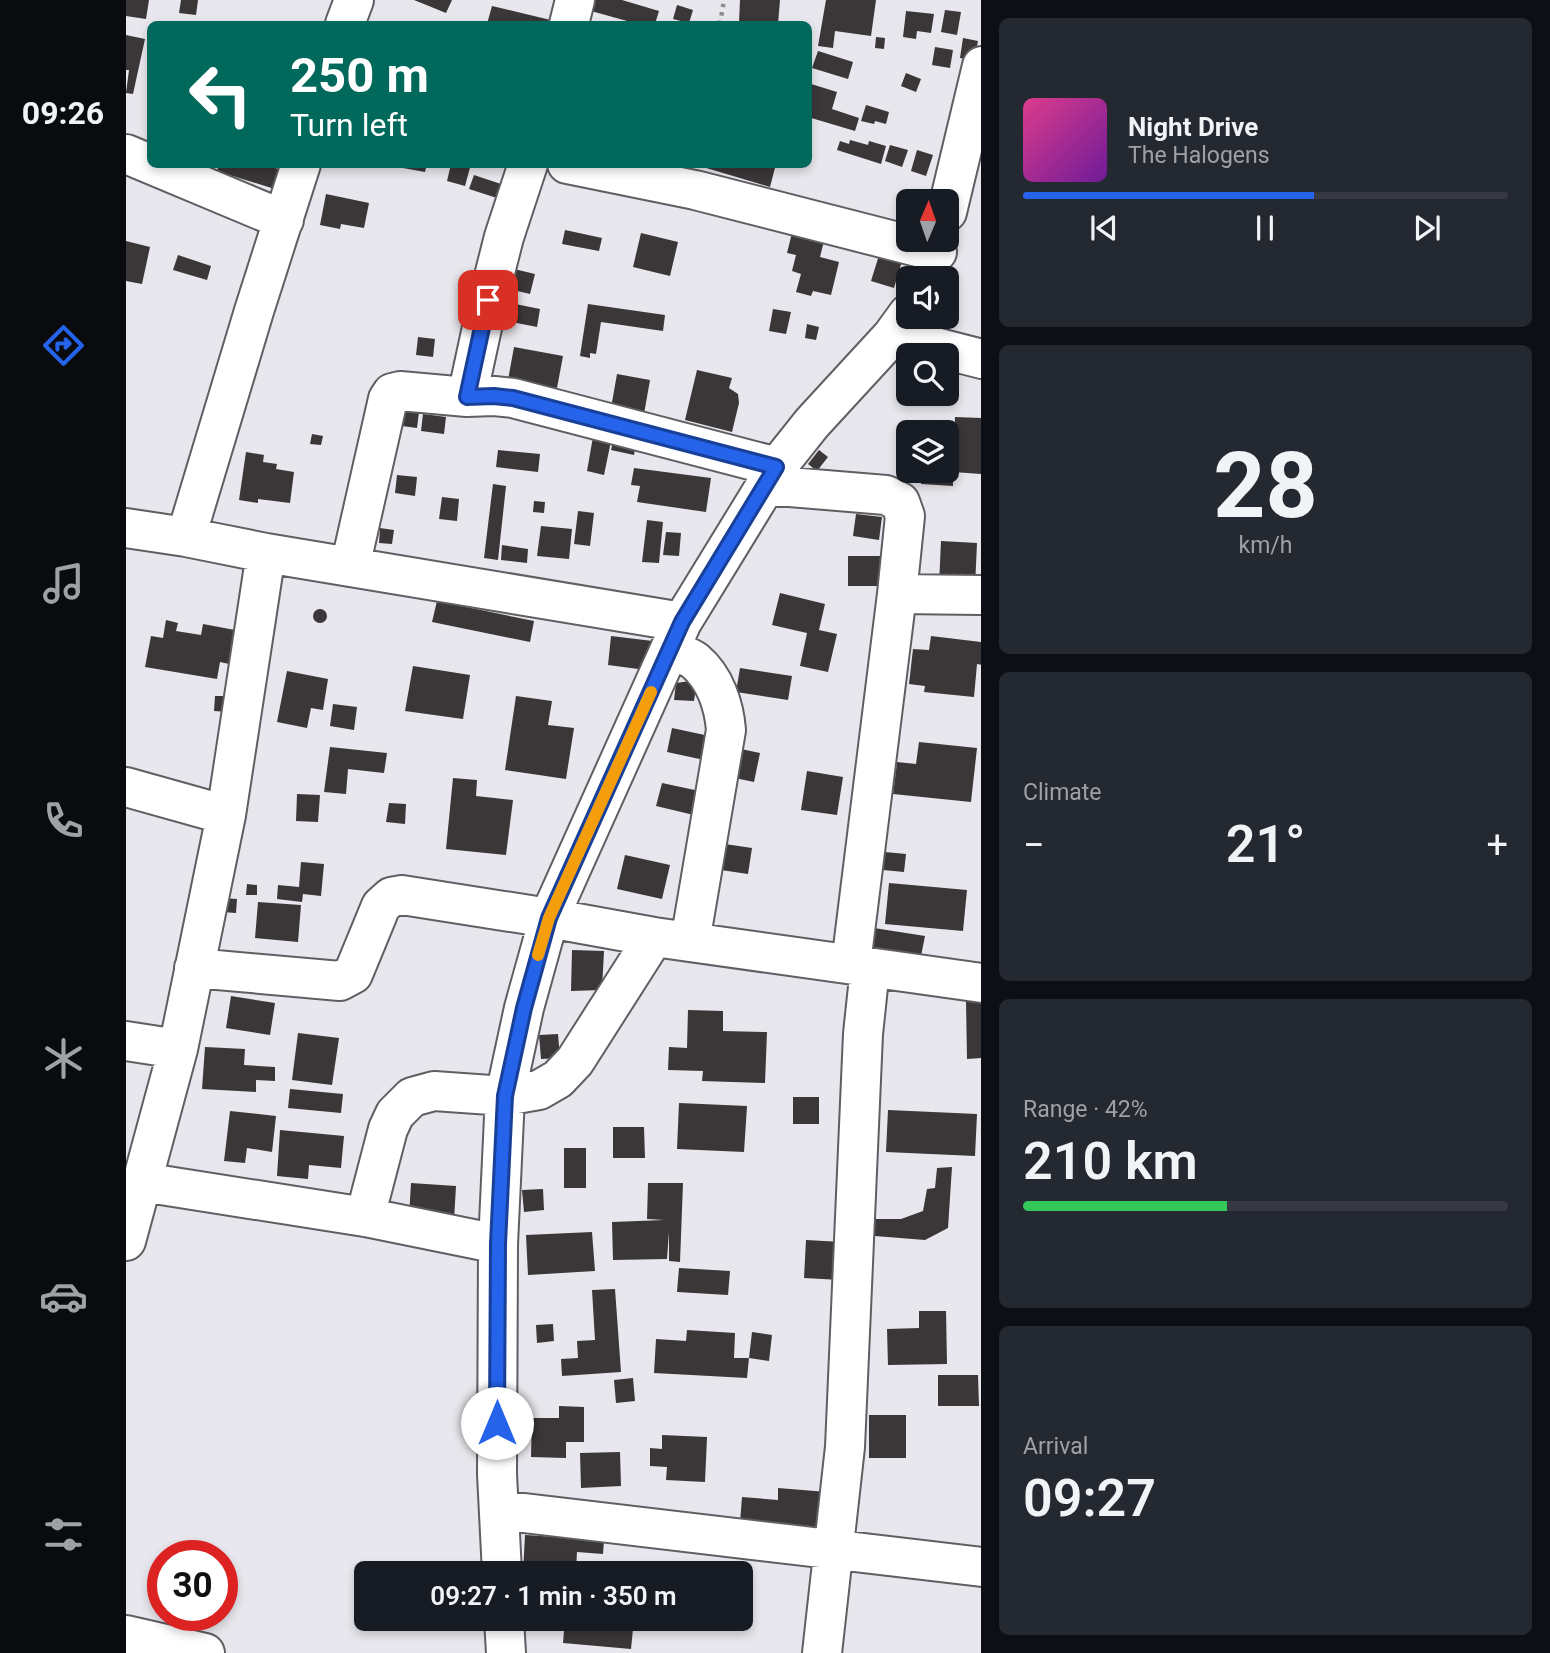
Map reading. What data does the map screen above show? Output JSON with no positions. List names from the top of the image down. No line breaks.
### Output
{"north":"top","page":{"tabs":"09:26","turn":["250 m","Turn left"],"song":["Night Drive","The Halogens"],"tile":[["28","km/h"],"Climate",["Range · 42%","210 km"],["Arrival","09:27"]],"heat":["−","21°","+"],"limit":"30","trip":"09:27 · 1 min · 350 m"}}
